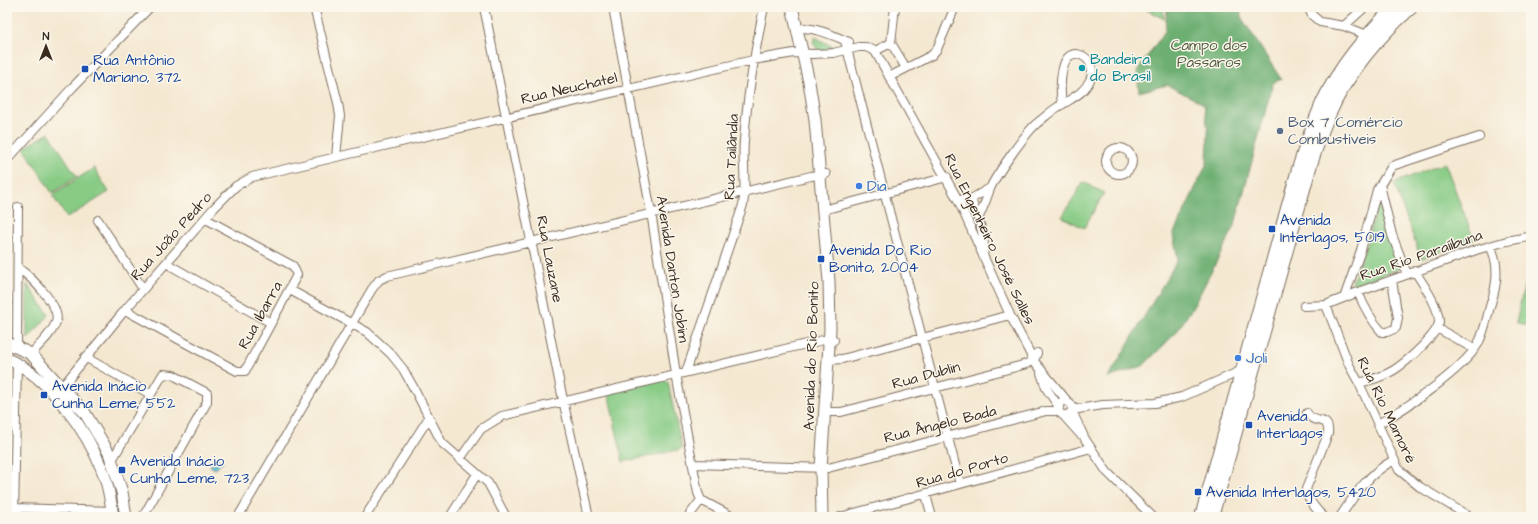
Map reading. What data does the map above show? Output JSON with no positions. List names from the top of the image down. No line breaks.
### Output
{"streets":{"main road":["Avenida do Rio Bonito"],"street":["Rua Neuchatel","Rua Tailândia","Rua João Pedro","Rua Engenheiro José Salles","Rua Rio Paraíibuna","Rua Lauzane","Avenida Danton Jobim","Rua Ibarra","Rua Dublin","Rua Rio Mamoré","Rua Ângelo Bada","Rua do Porto"]},"crossings":[["Rua Neuchatel","Rua Tailândia"],["Rua Neuchatel","Rua João Pedro"],["Rua Neuchatel","Rua Lauzane"],["Rua Neuchatel","Avenida Danton Jobim"],["Rua Neuchatel","Avenida do Rio Bonito"],["Rua João Pedro","Rua Ibarra"],["Rua Engenheiro José Salles","Rua Dublin"],["Rua Engenheiro José Salles","Rua Ângelo Bada"],["Rua Engenheiro José Salles","Rua do Porto"],["Rua Rio Paraíibuna","Rua Rio Mamoré"],["Avenida Danton Jobim","Rua Ângelo Bada"],["Avenida do Rio Bonito","Rua Dublin"],["Avenida do Rio Bonito","Rua Ângelo Bada"]],"parks":["Campo dos Passaros"],"places":{"other":["Bandeira do Brasil","Box 7 Comércio Combustíveis","Dia","Joli"],"transit":["Rua Antônio Mariano, 372","Avenida Interlagos, 5019","Avenida Do Rio Bonito, 2004","Avenida Inácio Cunha Leme, 552","Avenida Interlagos","Avenida Inácio Cunha Leme, 723","Avenida Interlagos, 5420"]},"north":"top"}
